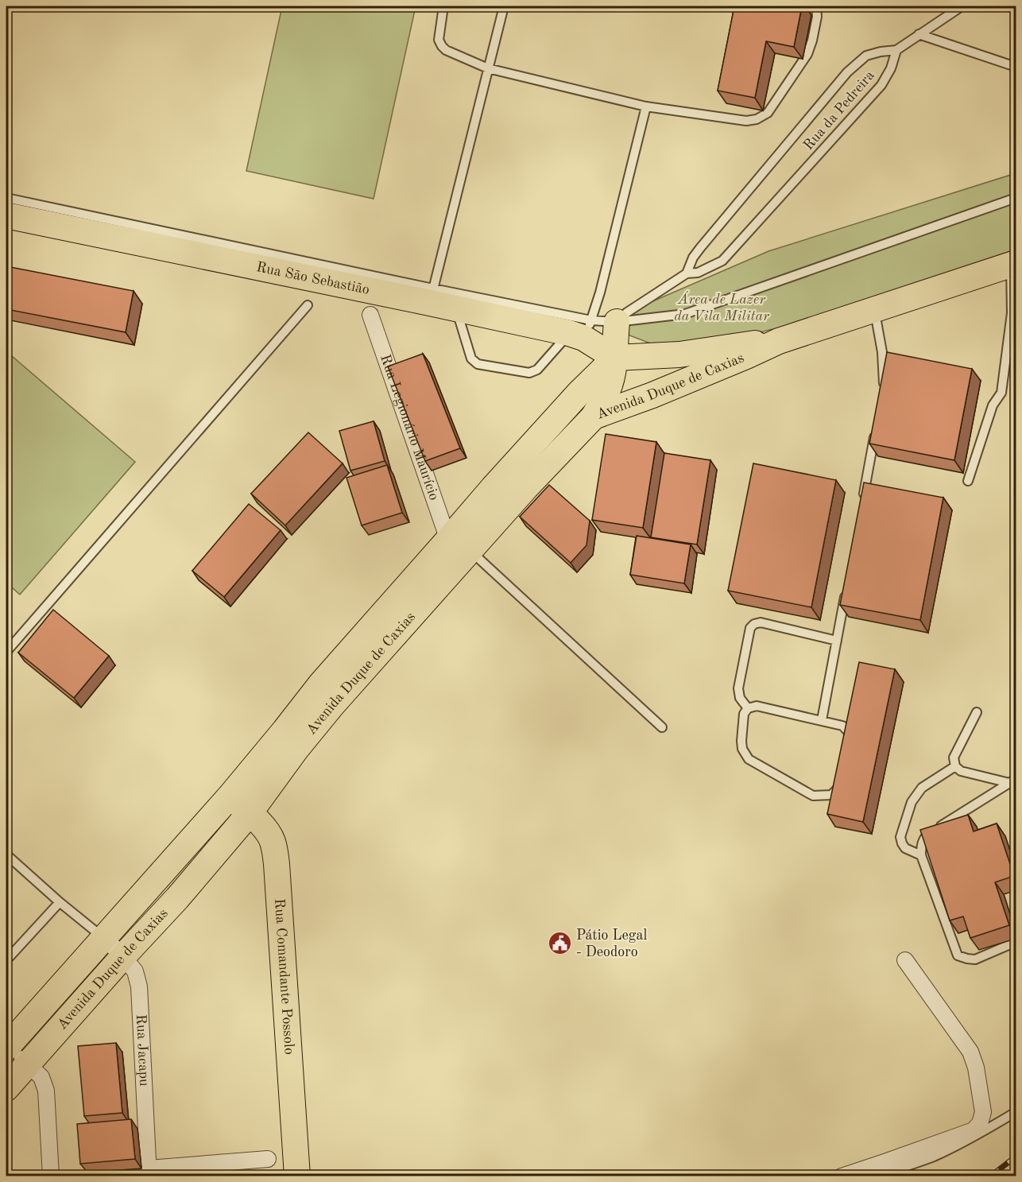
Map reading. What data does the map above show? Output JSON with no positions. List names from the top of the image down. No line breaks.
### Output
{"streets":{"main road":["Rua São Sebastião","Avenida Duque de Caxias","Rua Comandante Possolo"],"street":["Rua Legionário Maurício","Rua Jacapu"],"lane":["Rua da Pedreira"]},"crossings":[["Rua da Pedreira","Rua São Sebastião"],["Rua São Sebastião","Avenida Duque de Caxias"],["Avenida Duque de Caxias","Rua Legionário Maurício"],["Avenida Duque de Caxias","Rua Comandante Possolo"],["Avenida Duque de Caxias","Rua Jacapu"]],"parks":["Área de Lazer da Vila Militar"],"places":{"public building":["Pátio Legal - Deodoro"]}}
